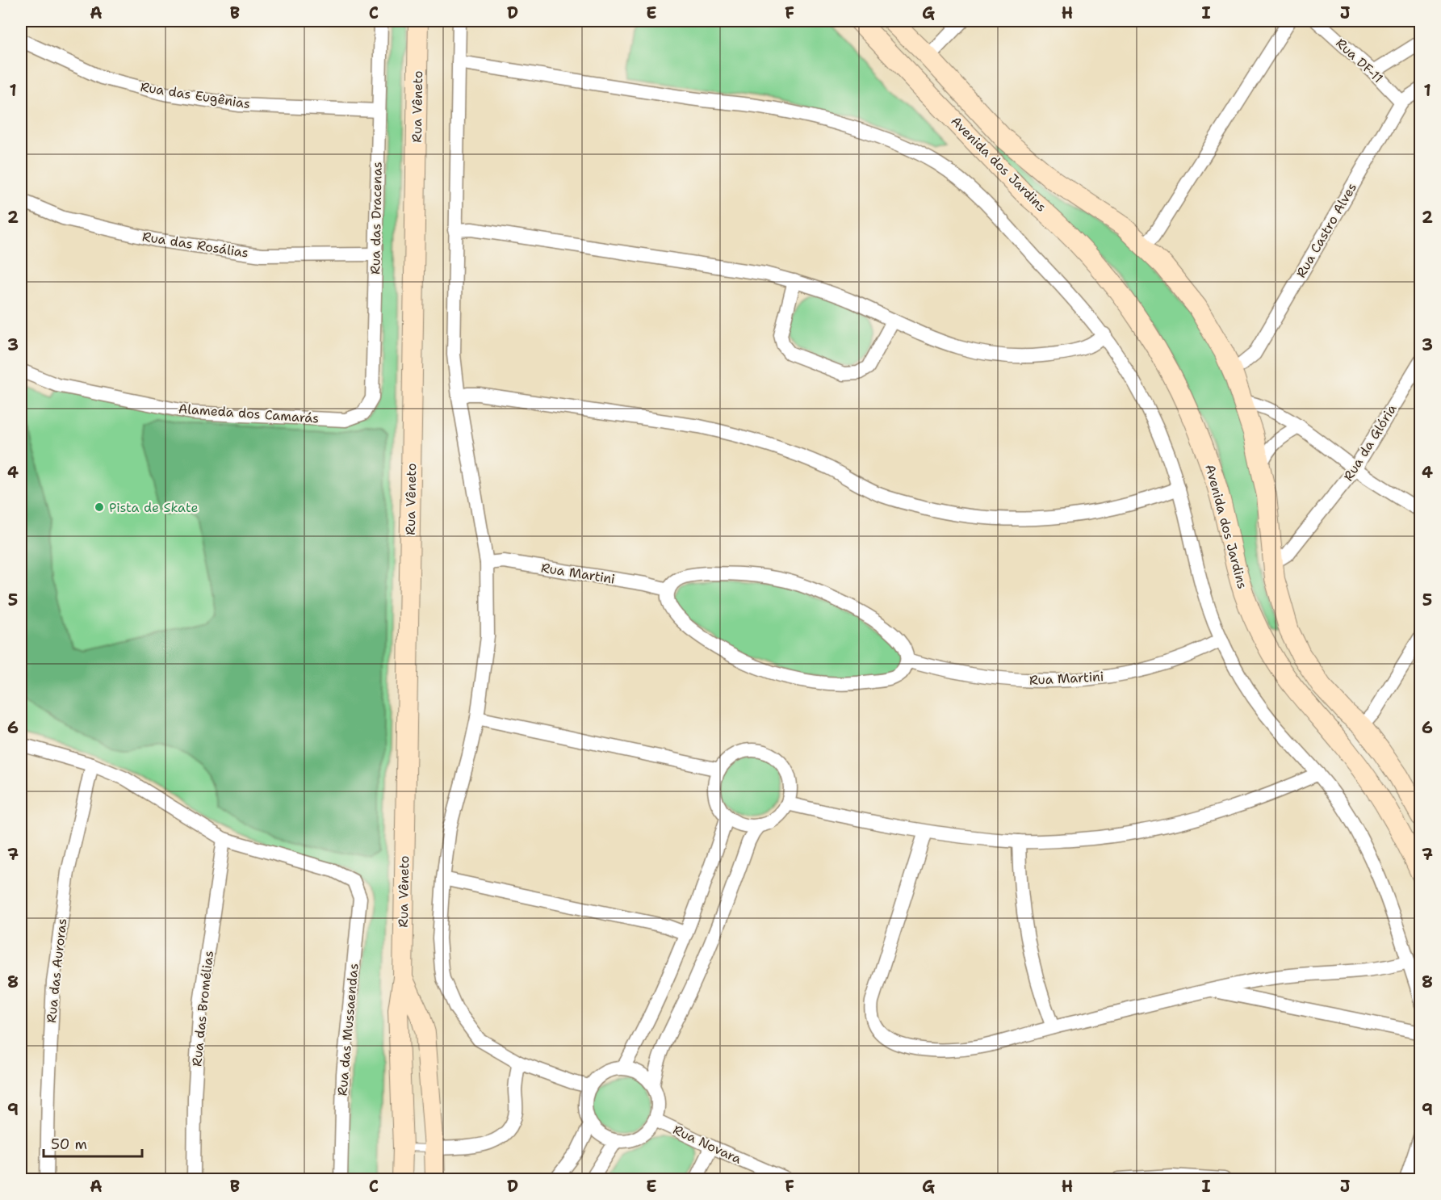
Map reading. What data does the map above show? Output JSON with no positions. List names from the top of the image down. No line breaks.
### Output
{"streets":{"street":["Rua DF-11","Rua das Eugênias","Rua Vêneto","Avenida dos Jardins","Rua das Dracenas","Rua Castro Alves","Rua das Rosálias","Alameda dos Camarás","Rua da Glória","Rua Martini","Rua das Auroras","Rua das Bromélias","Rua das Mussaendas","Rua Novara"]},"crossings":[["Rua DF-11","Rua Castro Alves"],["Rua das Eugênias","Rua das Dracenas"],["Avenida dos Jardins","Rua Castro Alves"],["Avenida dos Jardins","Rua da Glória"],["Rua das Dracenas","Rua das Rosálias"],["Rua das Dracenas","Alameda dos Camarás"],["Rua das Bromélias","Rua das Mussaendas"]],"places":["Pista de Skate"],"scale_bar":"50 m","grid":{"columns":["A","B","C","D","E","F","G","H","I","J"],"rows":["1","2","3","4","5","6","7","8","9"]}}
